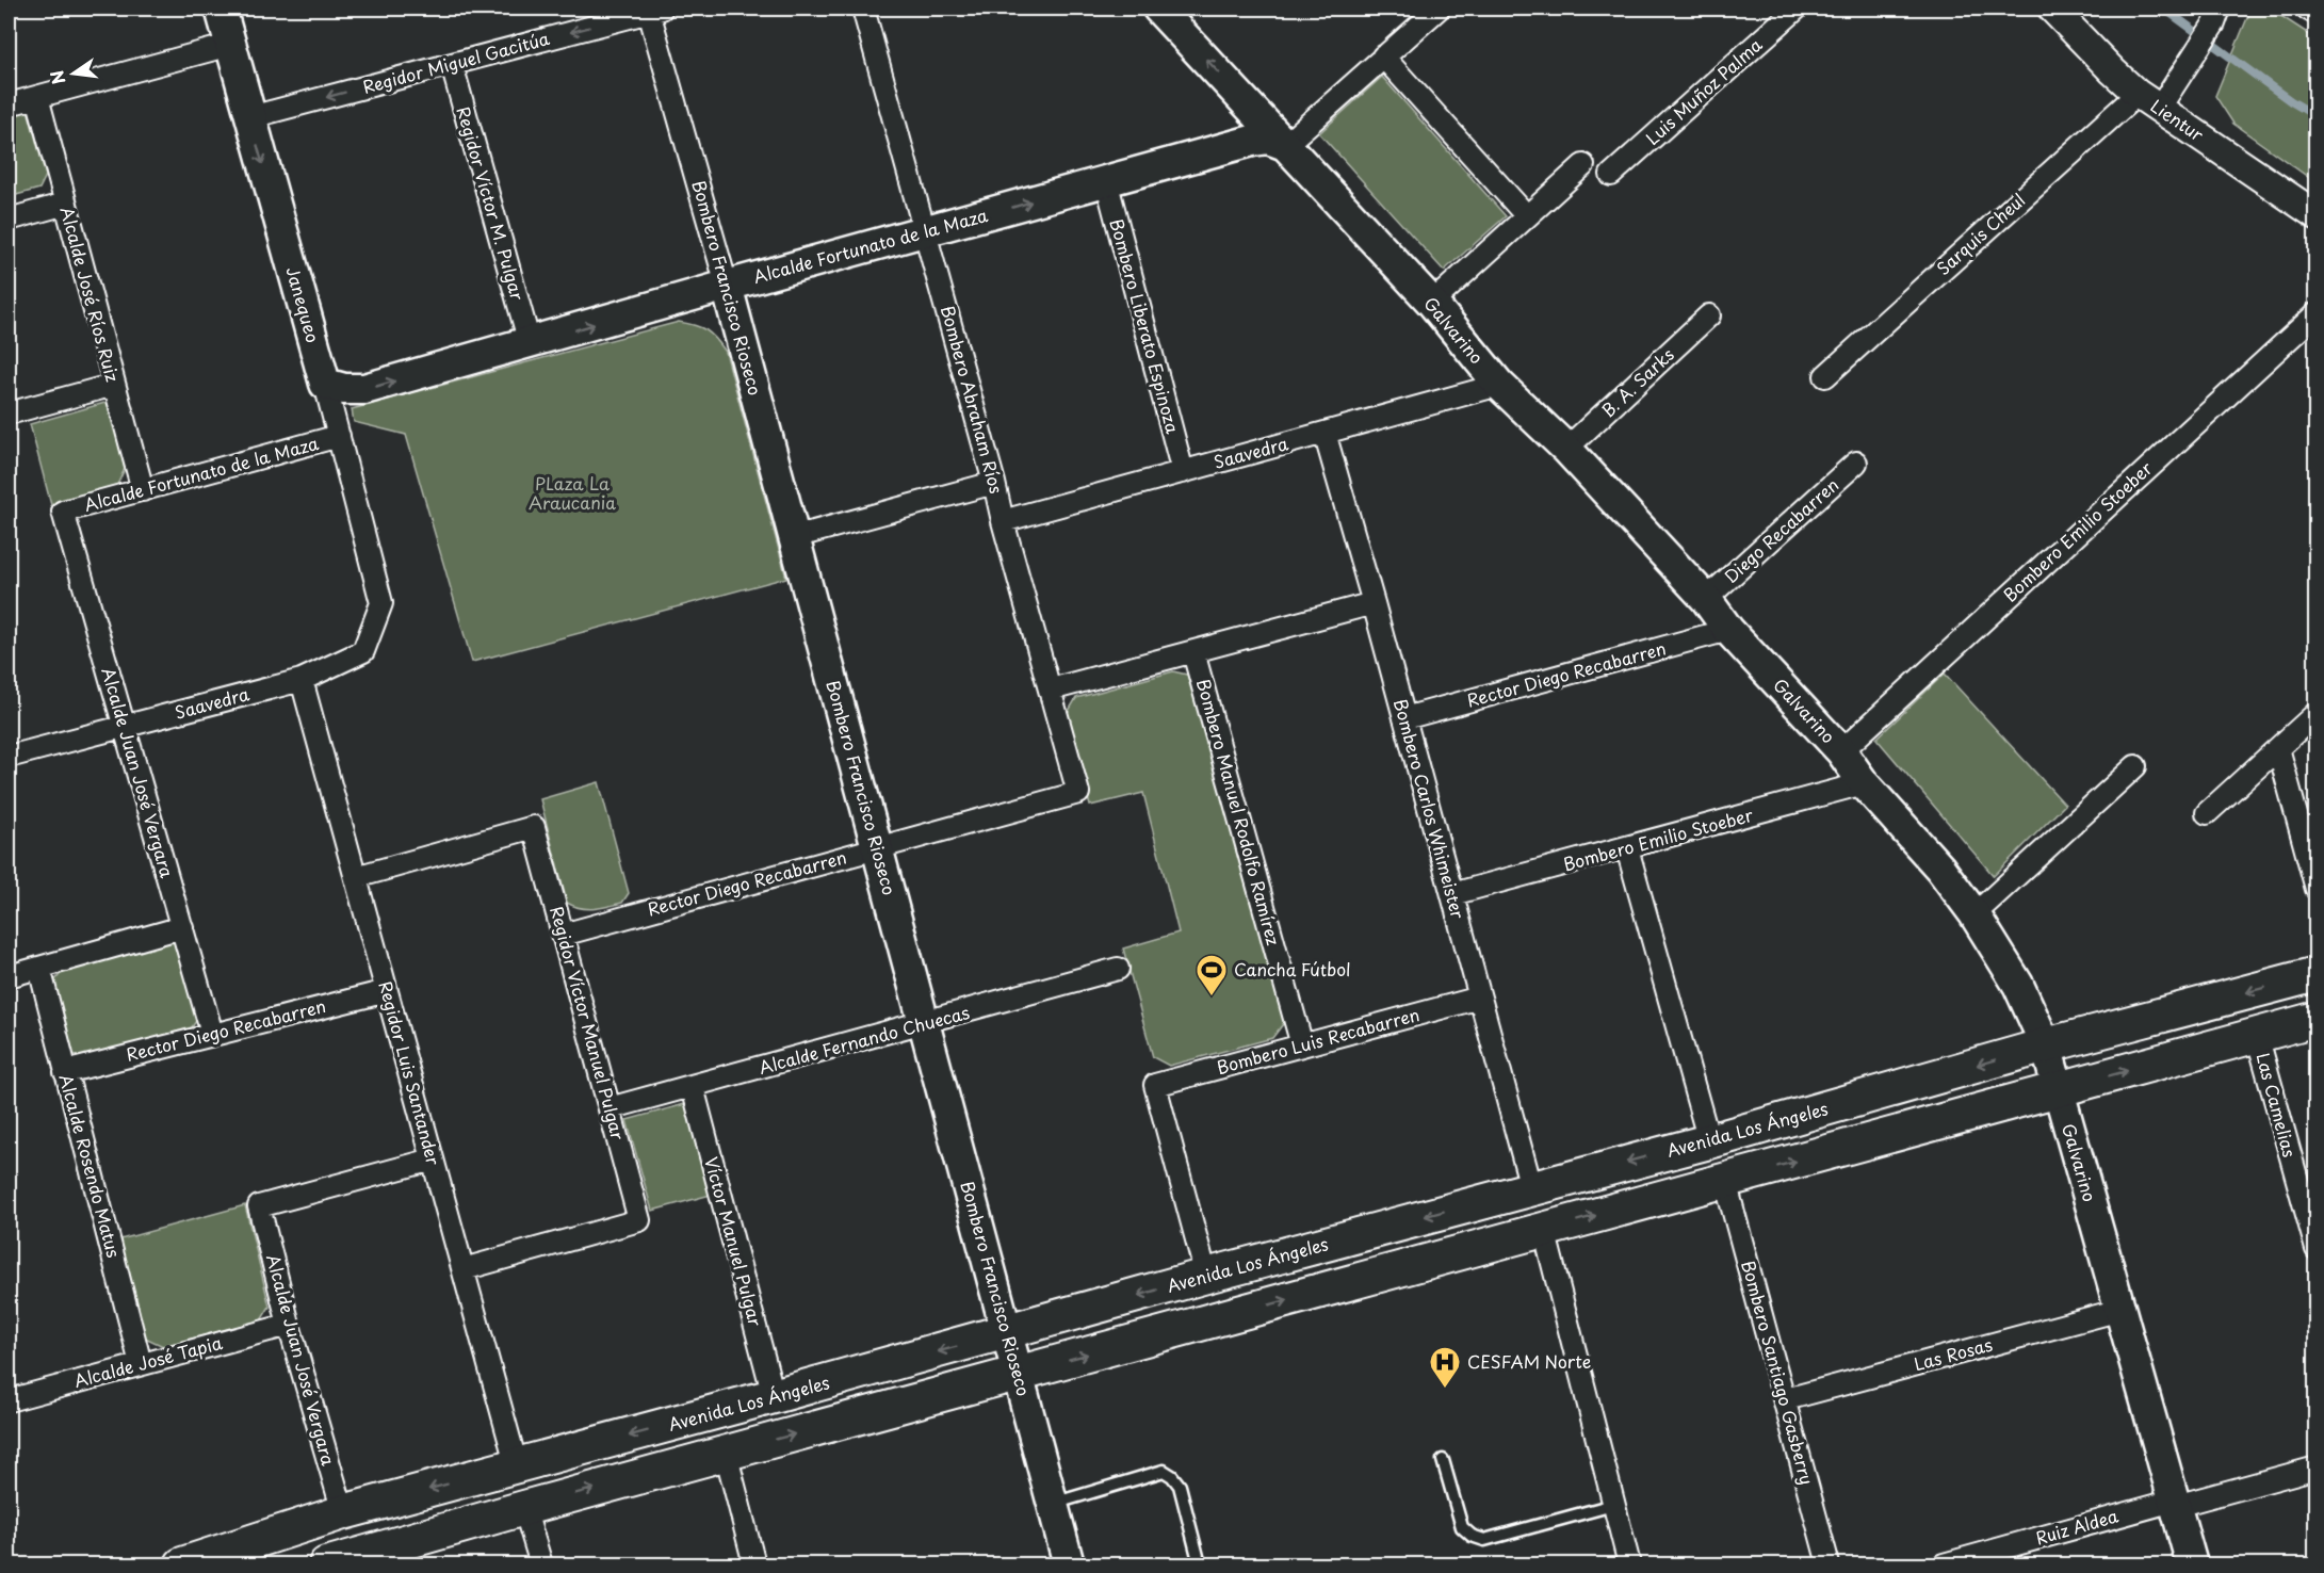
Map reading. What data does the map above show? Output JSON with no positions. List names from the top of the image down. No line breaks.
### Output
{"streets":{"main road":["Alcalde Fortunato de la Maza","Bombero Francisco Rioseco","Janequeo","Galvarino","Avenida Los Ángeles"],"street":["Regidor Miguel Gacitúa","Luis Muñoz Palma","Lientur","Regidor Víctor M. Pulgar","Sarquis Cheul","Alcalde José Ríos Ruiz","Bombero Liberato Espinoza","B. A. Sarks","Bombero Abraham Ríos","Saavedra","Diego Recabarren","Bombero Emilio Stoeber","Rector Diego Recabarren","Alcalde Juan José Vergara","Bombero Carlos Whimeister","Bombero Manuel Rodolfo Ramírez","Regidor Víctor Manuel Pulgar","Alcalde Fernando Chuecas","Bombero Luis Recabarren","Regidor Luis Santander","Las Camelias","Alcalde Rosendo Matus","Víctor Manuel Pulgar","Las Rosas","Alcalde José Tapia","Bombero Santiago Gasberry","Ruiz Aldea"]},"crossings":[["Regidor Miguel Gacitúa","Regidor Víctor M. Pulgar"],["Regidor Miguel Gacitúa","Bombero Francisco Rioseco"],["Regidor Miguel Gacitúa","Janequeo"],["Lientur","Sarquis Cheul"],["Regidor Víctor M. Pulgar","Alcalde Fortunato de la Maza"],["Alcalde Fortunato de la Maza","Bombero Francisco Rioseco"],["Alcalde Fortunato de la Maza","Alcalde José Ríos Ruiz"],["Alcalde Fortunato de la Maza","Janequeo"],["Alcalde Fortunato de la Maza","Bombero Liberato Espinoza"],["Alcalde Fortunato de la Maza","Galvarino"],["Alcalde Fortunato de la Maza","Bombero Abraham Ríos"],["Alcalde Fortunato de la Maza","Alcalde Juan José Vergara"],["Bombero Francisco Rioseco","Rector Diego Recabarren"],["Bombero Francisco Rioseco","Alcalde Fernando Chuecas"],["Bombero Francisco Rioseco","Avenida Los Ángeles"],["Janequeo","Saavedra"],["Bombero Liberato Espinoza","Saavedra"],["Galvarino","B. A. Sarks"],["Galvarino","Saavedra"],["Galvarino","Diego Recabarren"],["Galvarino","Bombero Emilio Stoeber"],["Galvarino","Rector Diego Recabarren"],["Galvarino","Avenida Los Ángeles"],["Galvarino","Las Rosas"],["Galvarino","Ruiz Aldea"],["Bombero Abraham Ríos","Saavedra"],["Bombero Abraham Ríos","Rector Diego Recabarren"],["Saavedra","Alcalde Juan José Vergara"],["Saavedra","Bombero Carlos Whimeister"],["Saavedra","Regidor Luis Santander"],["Bombero Emilio Stoeber","Bombero Carlos Whimeister"],["Rector Diego Recabarren","Alcalde Juan José Vergara"],["Rector Diego Recabarren","Bombero Carlos Whimeister"],["Rector Diego Recabarren","Regidor Víctor Manuel Pulgar"],["Rector Diego Recabarren","Regidor Luis Santander"],["Rector Diego Recabarren","Alcalde Rosendo Matus"],["Alcalde Juan José Vergara","Regidor Luis Santander"],["Alcalde Juan José Vergara","Avenida Los Ángeles"],["Alcalde Juan José Vergara","Alcalde José Tapia"],["Bombero Carlos Whimeister","Bombero Luis Recabarren"],["Bombero Carlos Whimeister","Avenida Los Ángeles"],["Bombero Manuel Rodolfo Ramírez","Bombero Luis Recabarren"],["Regidor Víctor Manuel Pulgar","Alcalde Fernando Chuecas"],["Regidor Víctor Manuel Pulgar","Regidor Luis Santander"],["Alcalde Fernando Chuecas","Víctor Manuel Pulgar"],["Bombero Luis Recabarren","Avenida Los Ángeles"],["Regidor Luis Santander","Avenida Los Ángeles"],["Avenida Los Ángeles","Víctor Manuel Pulgar"],["Alcalde Rosendo Matus","Alcalde José Tapia"],["Las Rosas","Bombero Santiago Gasberry"]],"one_way":["Regidor Miguel Gacitúa","Alcalde Fortunato de la Maza","Janequeo"],"parks":["PLaza La Araucania"],"places":{"sports":["Cancha Fútbol"],"hospital":["CESFAM Norte"]},"north":"left"}
